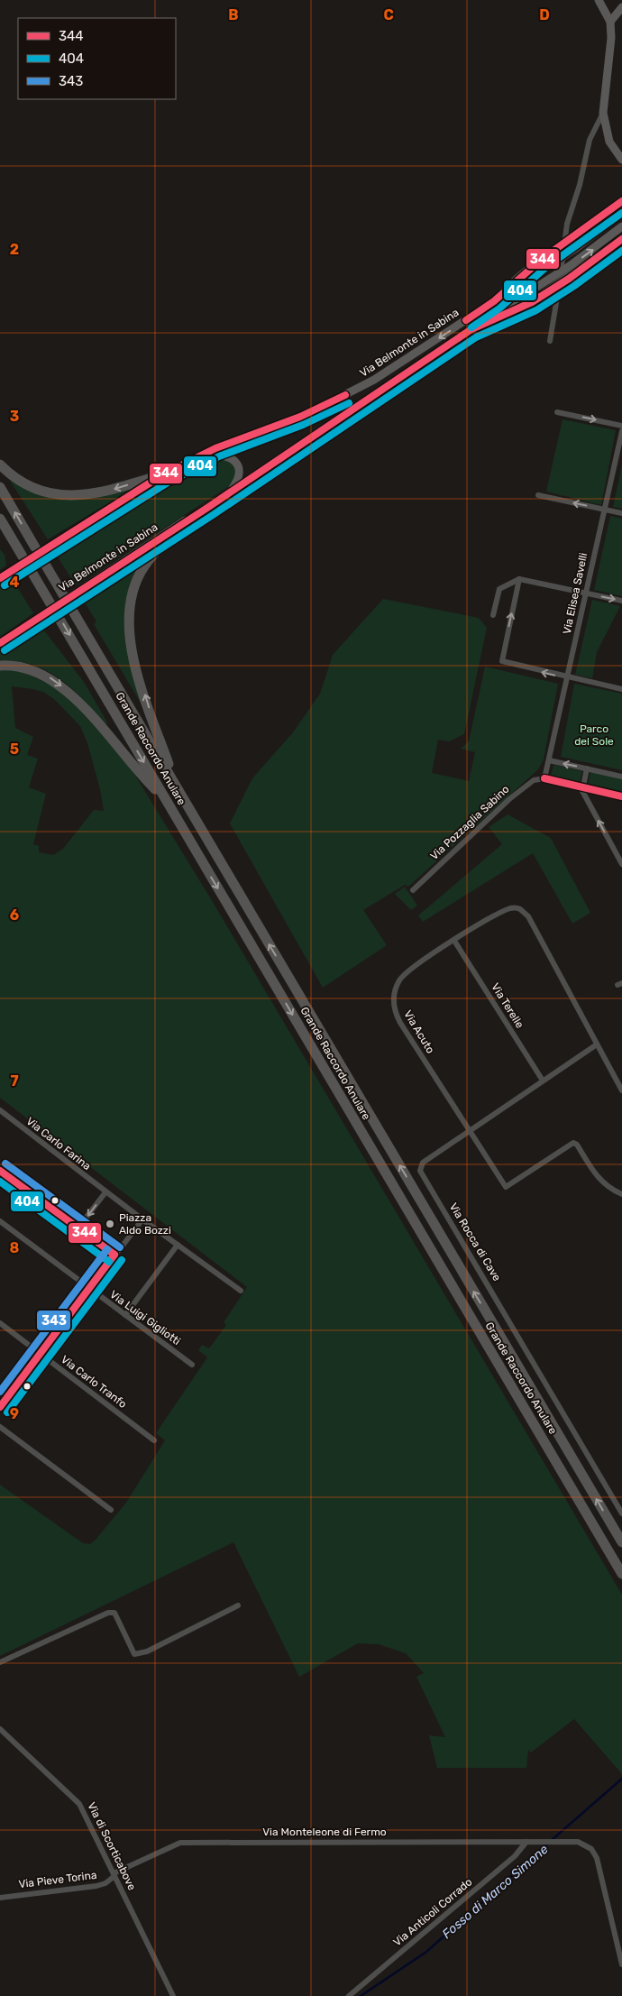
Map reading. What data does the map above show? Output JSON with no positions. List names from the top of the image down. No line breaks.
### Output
{"streets":{"highway":["Grande Raccordo Anulare"],"main road":["Via Belmonte in Sabina"],"street":["Via Elisea Savelli","Via Pozzaglia Sabino","Via Terelle","Via Acuto","Via Carlo Farina","Via Rocca di Cave","Via Luigi Gigliotti","Via Carlo Tranfo","Via Monteleone di Fermo","Via di Scorticabove","Via Pieve Torina","Via Anticoli Corrado"]},"crossings":[["Via Elisea Savelli","Via Pozzaglia Sabino"],["Via Terelle","Via Acuto"],["Via Terelle","Via Rocca di Cave"],["Via Acuto","Via Rocca di Cave"],["Via Monteleone di Fermo","Via di Scorticabove"],["Via Monteleone di Fermo","Via Pieve Torina"],["Via Monteleone di Fermo","Via Anticoli Corrado"],["Via di Scorticabove","Via Pieve Torina"]],"water":["Fosso di Marco Simone"],"parks":["Parco del Sole"],"places":["Piazza Aldo Bozzi"],"lines":["transit line 344","transit line 404","transit line 343"],"legend":["344","404","343"],"grid":{"columns":["B","C","D"],"rows":["2","3","4","5","6","7","8","9"]}}
